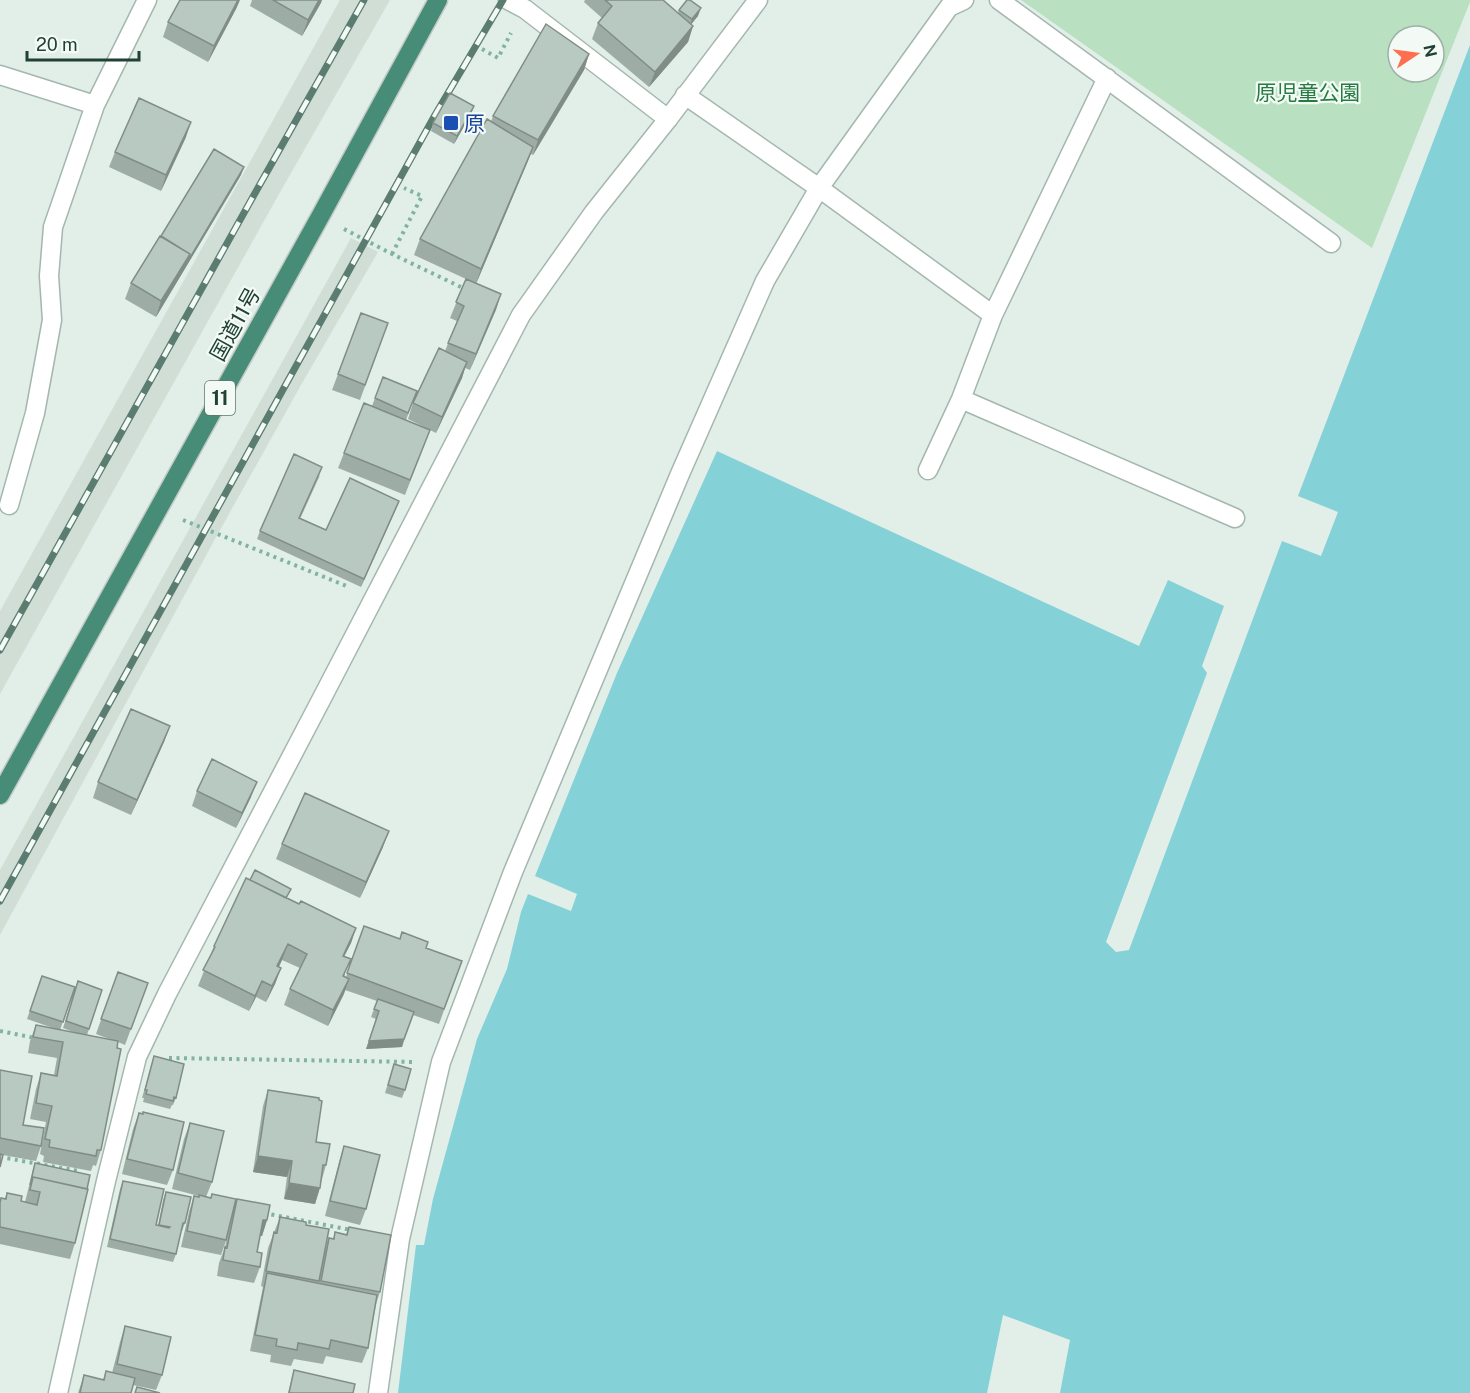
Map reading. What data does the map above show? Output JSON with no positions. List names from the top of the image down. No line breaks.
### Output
{"streets":{"highway":["国道11号","11"]},"parks":["原児童公園"],"places":{"transit":["原"]},"scale_bar":"20 m","north":"right"}
